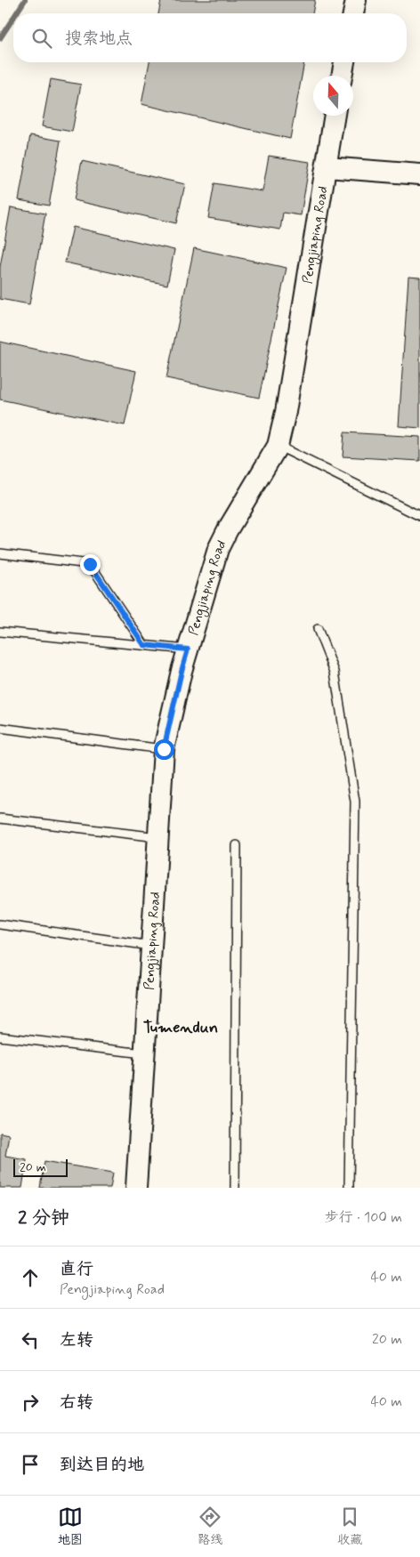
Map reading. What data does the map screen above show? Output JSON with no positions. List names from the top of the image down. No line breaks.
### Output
{"streets":{"street":["Pengjiaping Road"]},"districts":["Tumendun"],"scale_bar":"20 m","north":"top","page":{"search":"搜索地点","scale":"20 m","heading":["2 分钟","步行 · 100 m"],"list":[["直行","Pengjiaping Road","40 m"],["左转","20 m"],["右转","40 m"],"到达目的地"],"nav":["地图","路线","收藏"]}}
